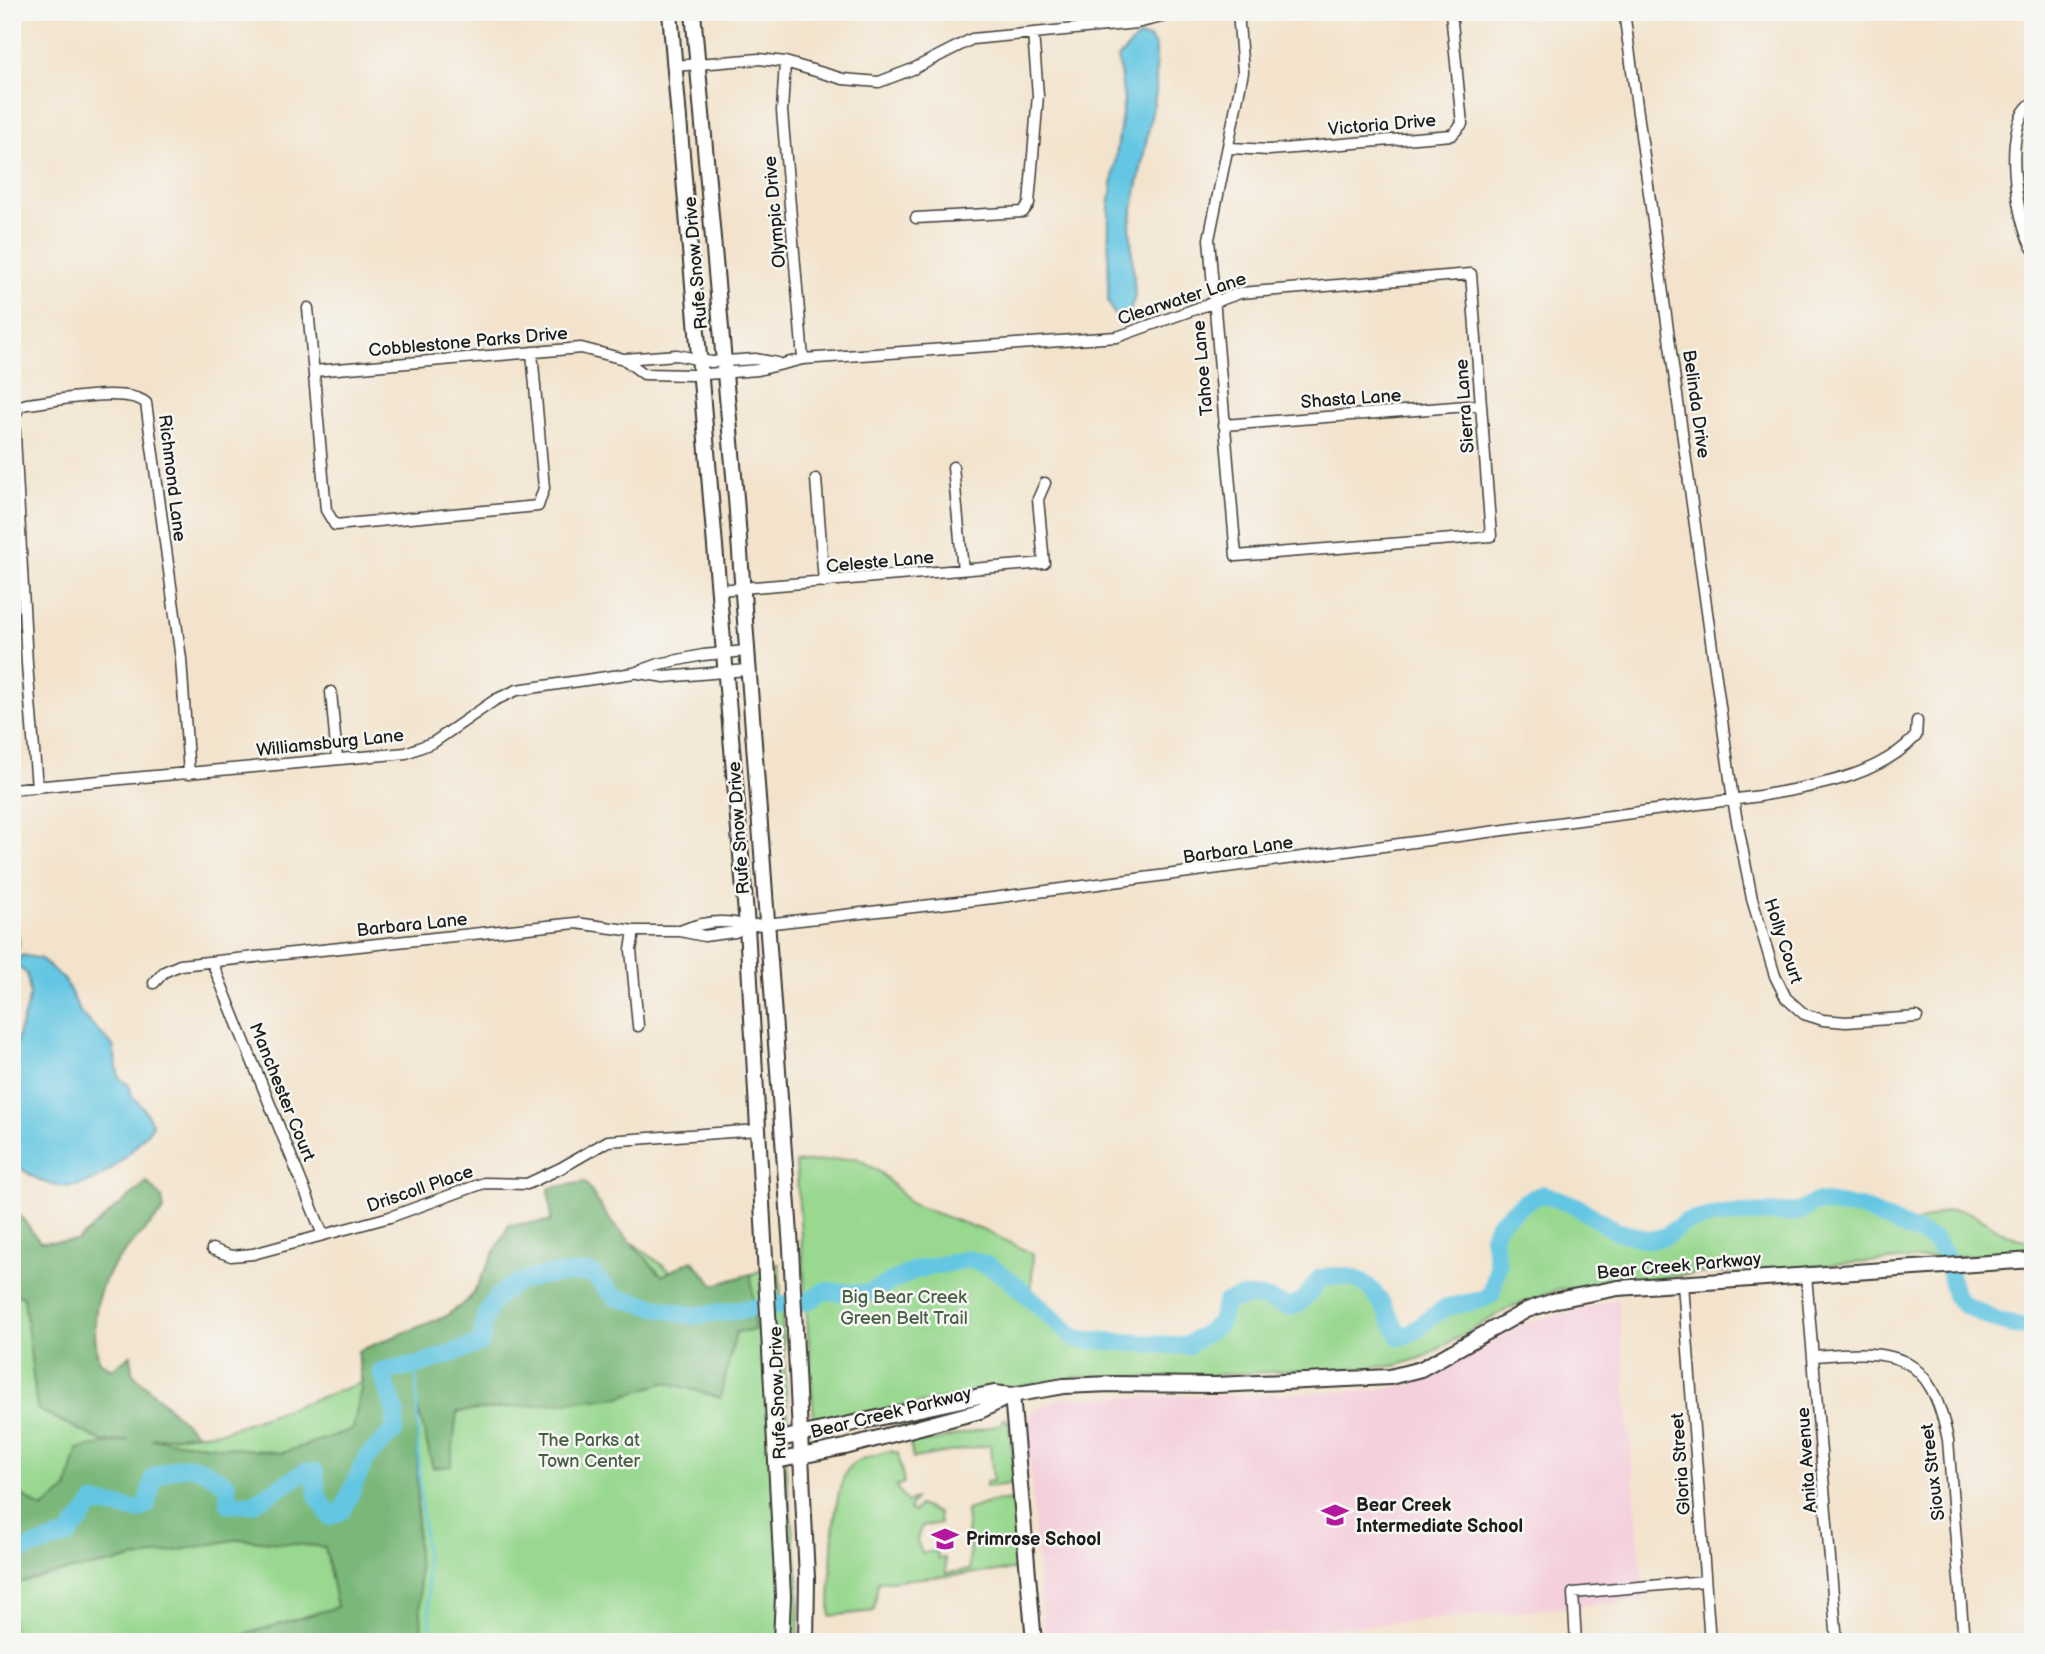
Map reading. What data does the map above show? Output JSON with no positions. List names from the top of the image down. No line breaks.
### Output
{"streets":{"main road":["Rufe Snow Drive","Bear Creek Parkway"],"street":["Victoria Drive","Olympic Drive","Clearwater Lane","Cobblestone Parks Drive","Tahoe Lane","Shasta Lane","Belinda Drive","Sierra Lane","Richmond Lane","Celeste Lane","Williamsburg Lane","Barbara Lane","Holly Court","Manchester Court","Driscoll Place","Anita Avenue","Gloria Street","Sioux Street"]},"crossings":[["Victoria Drive","Tahoe Lane"],["Olympic Drive","Clearwater Lane"],["Rufe Snow Drive","Clearwater Lane"],["Rufe Snow Drive","Cobblestone Parks Drive"],["Rufe Snow Drive","Celeste Lane"],["Rufe Snow Drive","Williamsburg Lane"],["Rufe Snow Drive","Barbara Lane"],["Rufe Snow Drive","Driscoll Place"],["Rufe Snow Drive","Bear Creek Parkway"],["Clearwater Lane","Cobblestone Parks Drive"],["Clearwater Lane","Tahoe Lane"],["Clearwater Lane","Sierra Lane"],["Tahoe Lane","Shasta Lane"],["Tahoe Lane","Sierra Lane"],["Shasta Lane","Sierra Lane"],["Belinda Drive","Barbara Lane"],["Belinda Drive","Holly Court"],["Richmond Lane","Williamsburg Lane"],["Barbara Lane","Holly Court"],["Barbara Lane","Manchester Court"],["Manchester Court","Driscoll Place"],["Bear Creek Parkway","Anita Avenue"],["Bear Creek Parkway","Gloria Street"],["Anita Avenue","Sioux Street"]],"parks":["Big Bear Creek Green Belt Trail","The Parks at Town Center"],"places":{"school or university":["Bear Creek Intermediate School","Primrose School"]}}
